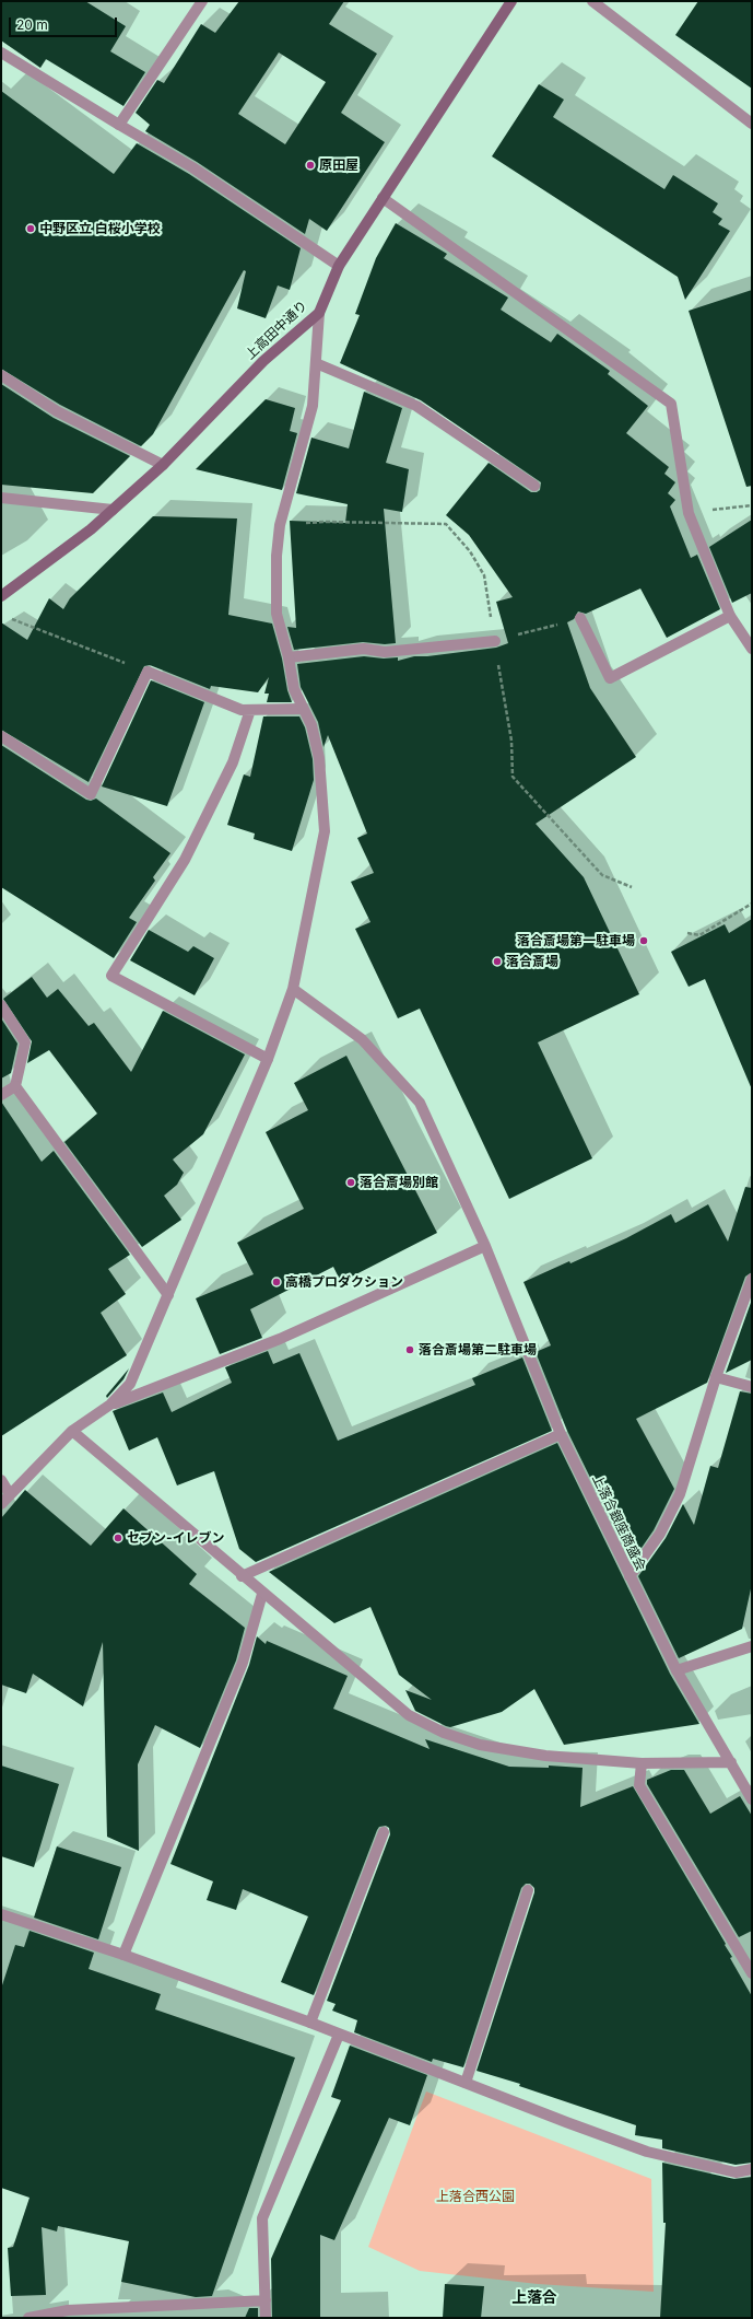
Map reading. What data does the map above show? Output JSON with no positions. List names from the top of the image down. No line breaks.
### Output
{"streets":{"street":["上高田中通り","上落合銀座商盛会"]},"districts":["上落合"],"parks":["上落合西公園"],"places":["原田屋","中野区立 白桜小学校","落合斎場第一駐車場","落合斎場","落合斎場別館","高橋プロダクション","落合斎場第二駐車場","セブン-イレブン"],"scale_bar":"20 m"}
